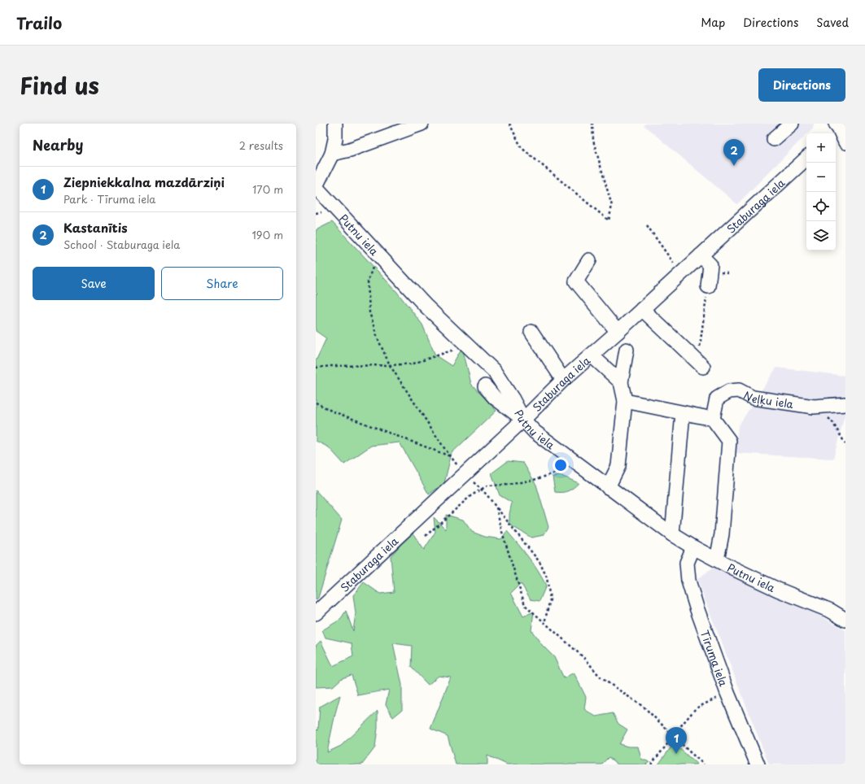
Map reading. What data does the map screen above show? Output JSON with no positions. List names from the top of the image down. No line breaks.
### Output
{"streets":{"street":["Staburaga iela","Putnu iela","Neļķu iela","Tīruma iela"]},"crossings":[["Staburaga iela","Putnu iela"],["Putnu iela","Tīruma iela"]],"page":{"header":"Trailo","nav":["Map","Directions","Saved"],"title":"Find us","buttons":["Directions",["Save","Share"]],"heading":["Nearby","2 results"],"map_buttons":["+","−"],"pins":["2","1"],"list":[{"mark":"1","name":"Ziepniekkalna mazdārziņi","note":"Park · Tīruma iela","value":"170 m"},{"mark":"2","name":"Kastanītis","note":"School · Staburaga iela","value":"190 m"}]}}
